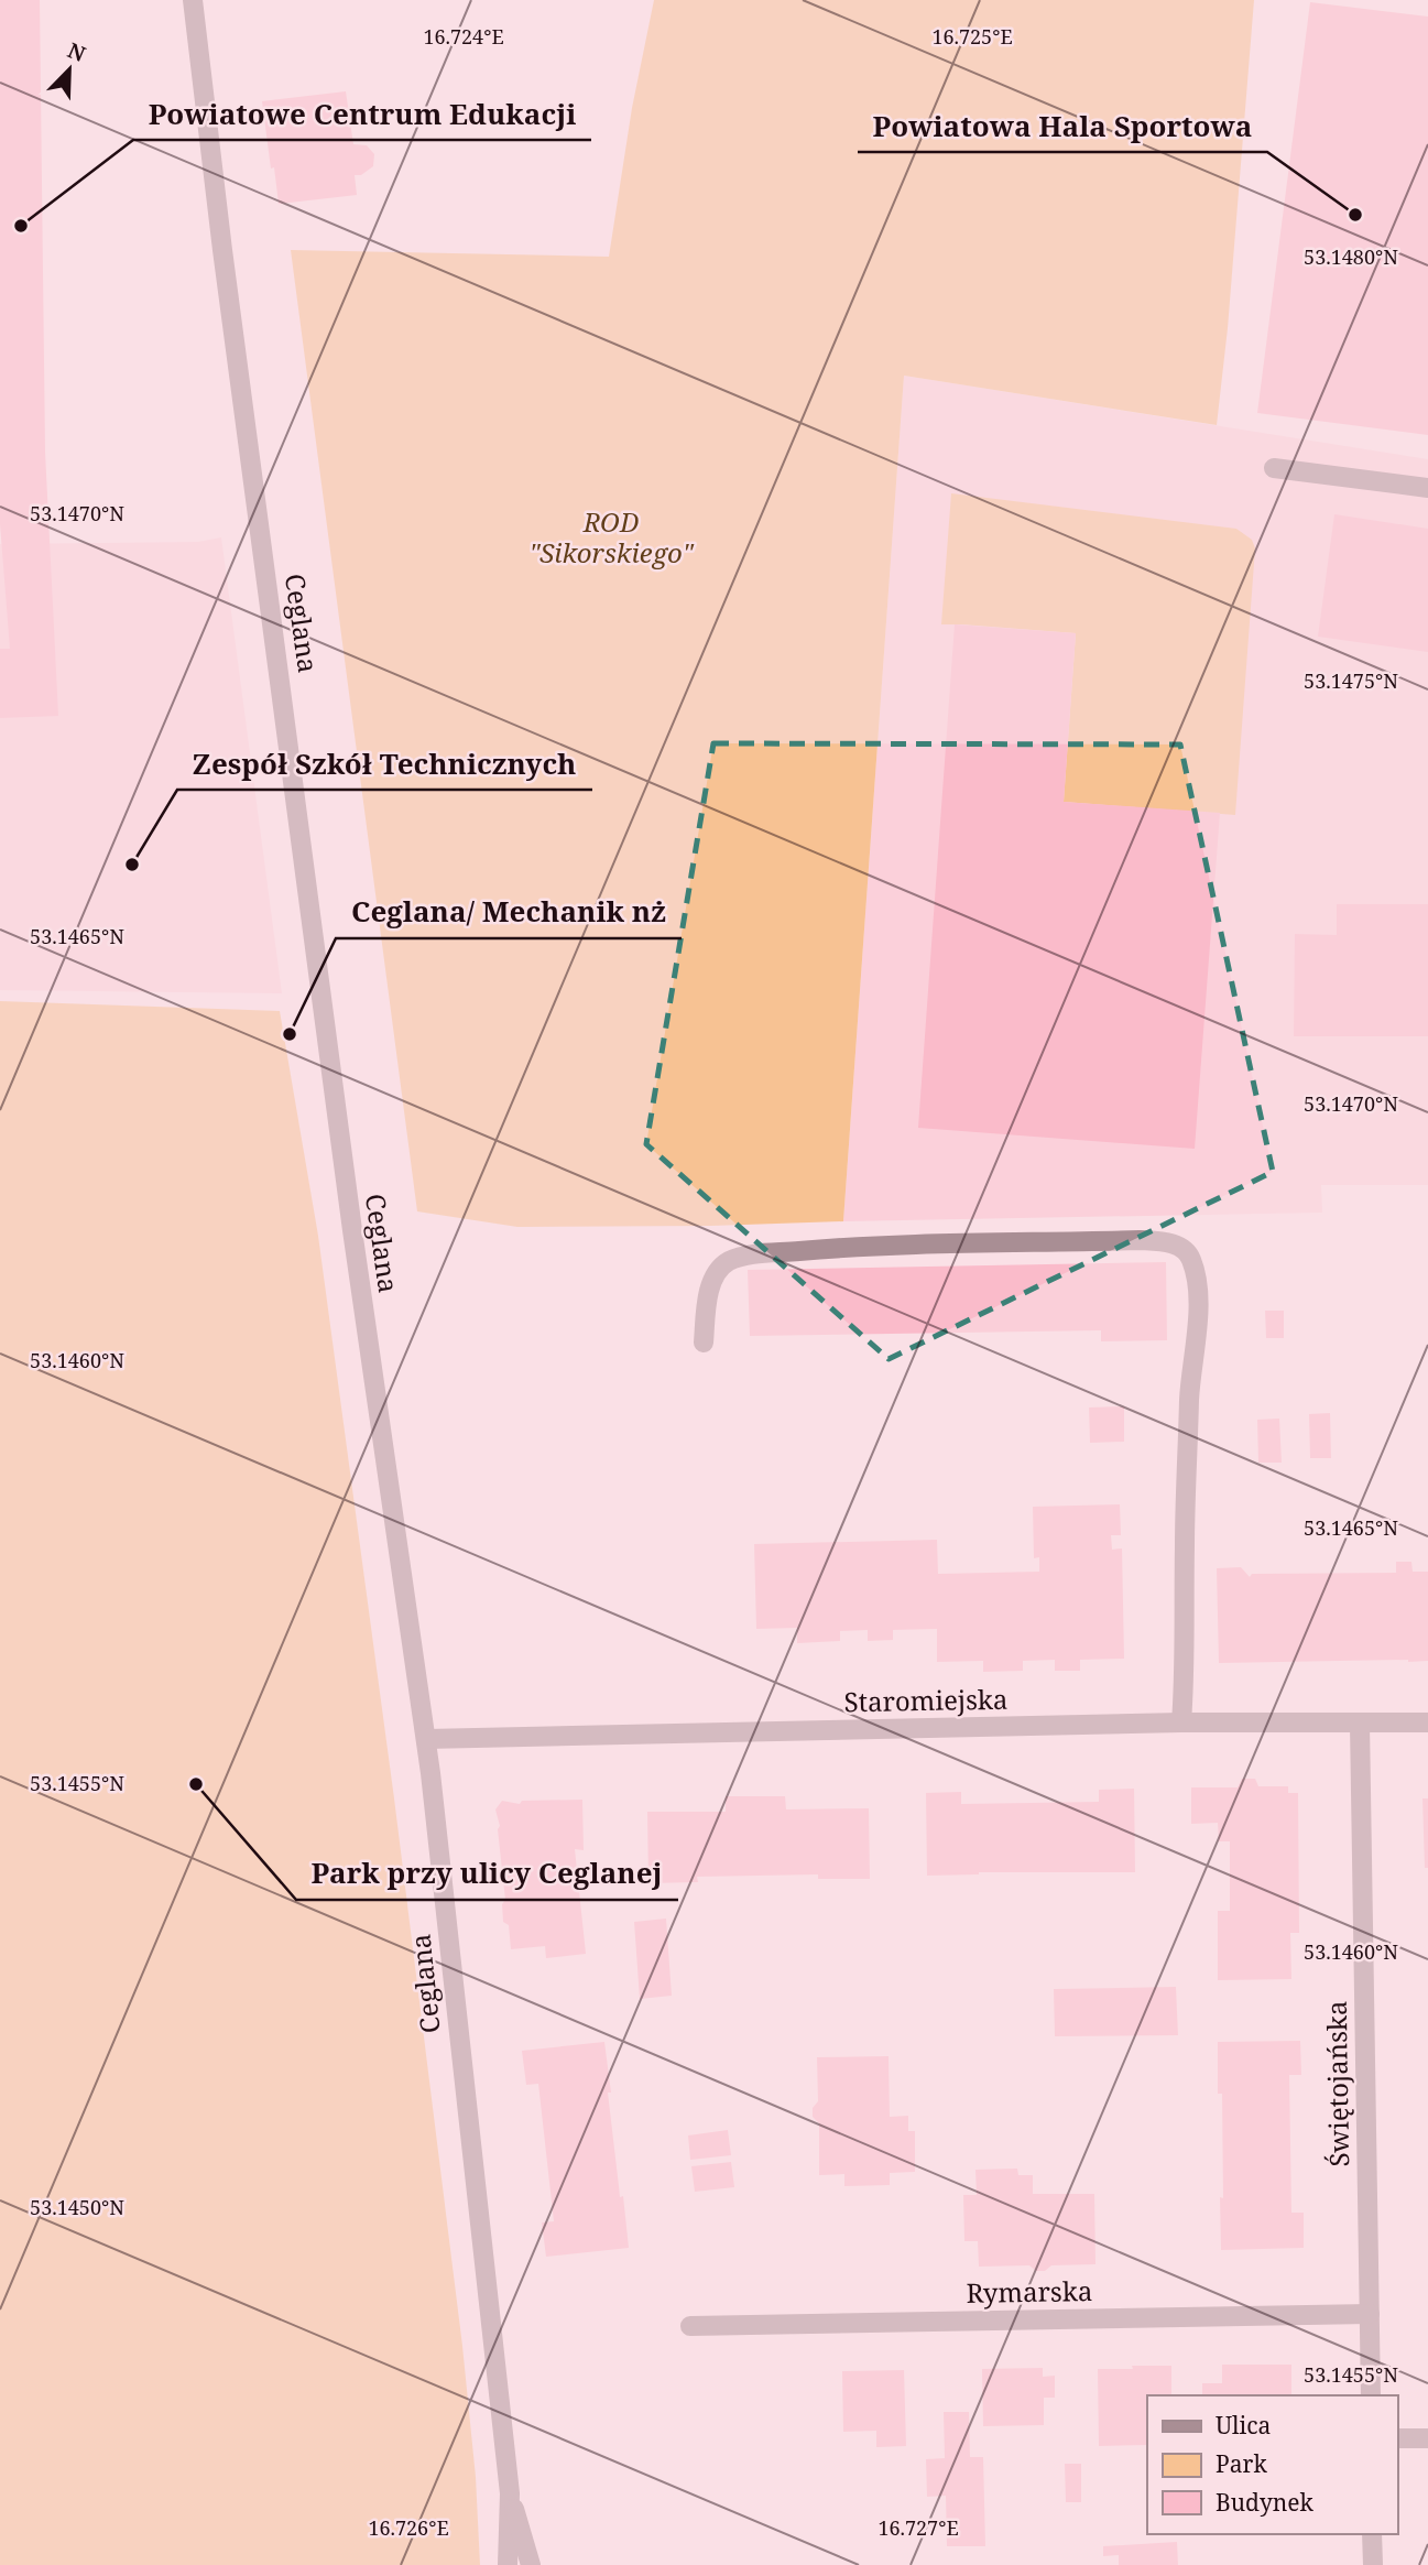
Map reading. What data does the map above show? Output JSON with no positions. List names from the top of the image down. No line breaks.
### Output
{"streets":{"street":["Ceglana","Staromiejska","Świętojańska","Rymarska"]},"crossings":[["Ceglana","Staromiejska"],["Staromiejska","Świętojańska"],["Świętojańska","Rymarska"]],"parks":["ROD \"Sikorskiego\""],"places":["Powiatowa Hala Sportowa","Powiatowe Centrum Edukacji","Zespół Szkół Technicznych","Ceglana/ Mechanik nż","Park przy ulicy Ceglanej"],"legend":["Ulica","Park","Budynek"],"north":"top right","coordinates":["16.724°E","16.725°E","53.1480°N","53.1470°N","53.1475°N","53.1465°N","53.1460°N","53.1455°N","53.1450°N","16.726°E","16.727°E"]}
